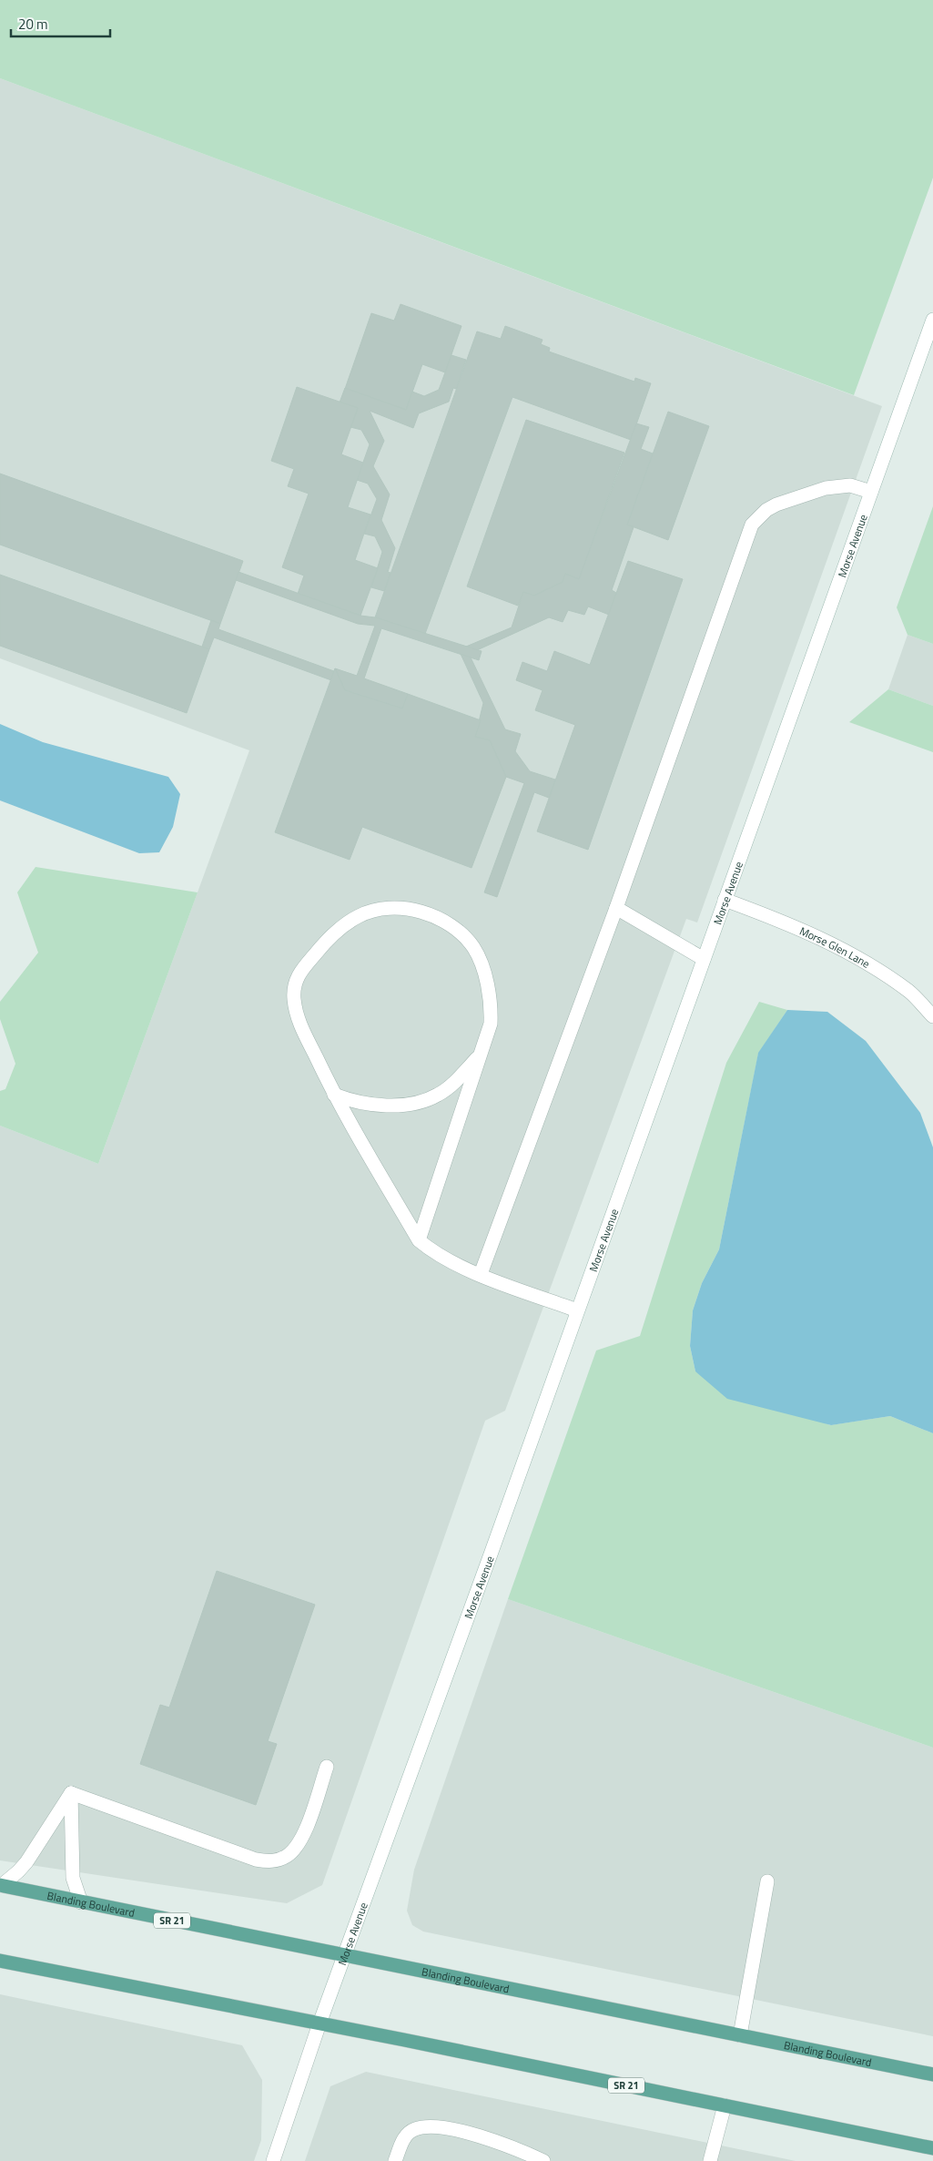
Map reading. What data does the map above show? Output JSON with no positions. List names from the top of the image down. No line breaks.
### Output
{"streets":{"main road":["Blanding Boulevard","SR 21"],"street":["Morse Avenue","Morse Glen Lane"]},"crossings":[["Morse Avenue","Morse Glen Lane"],["Morse Avenue","Blanding Boulevard"],["Morse Avenue","SR 21"]],"scale_bar":"20 m"}
